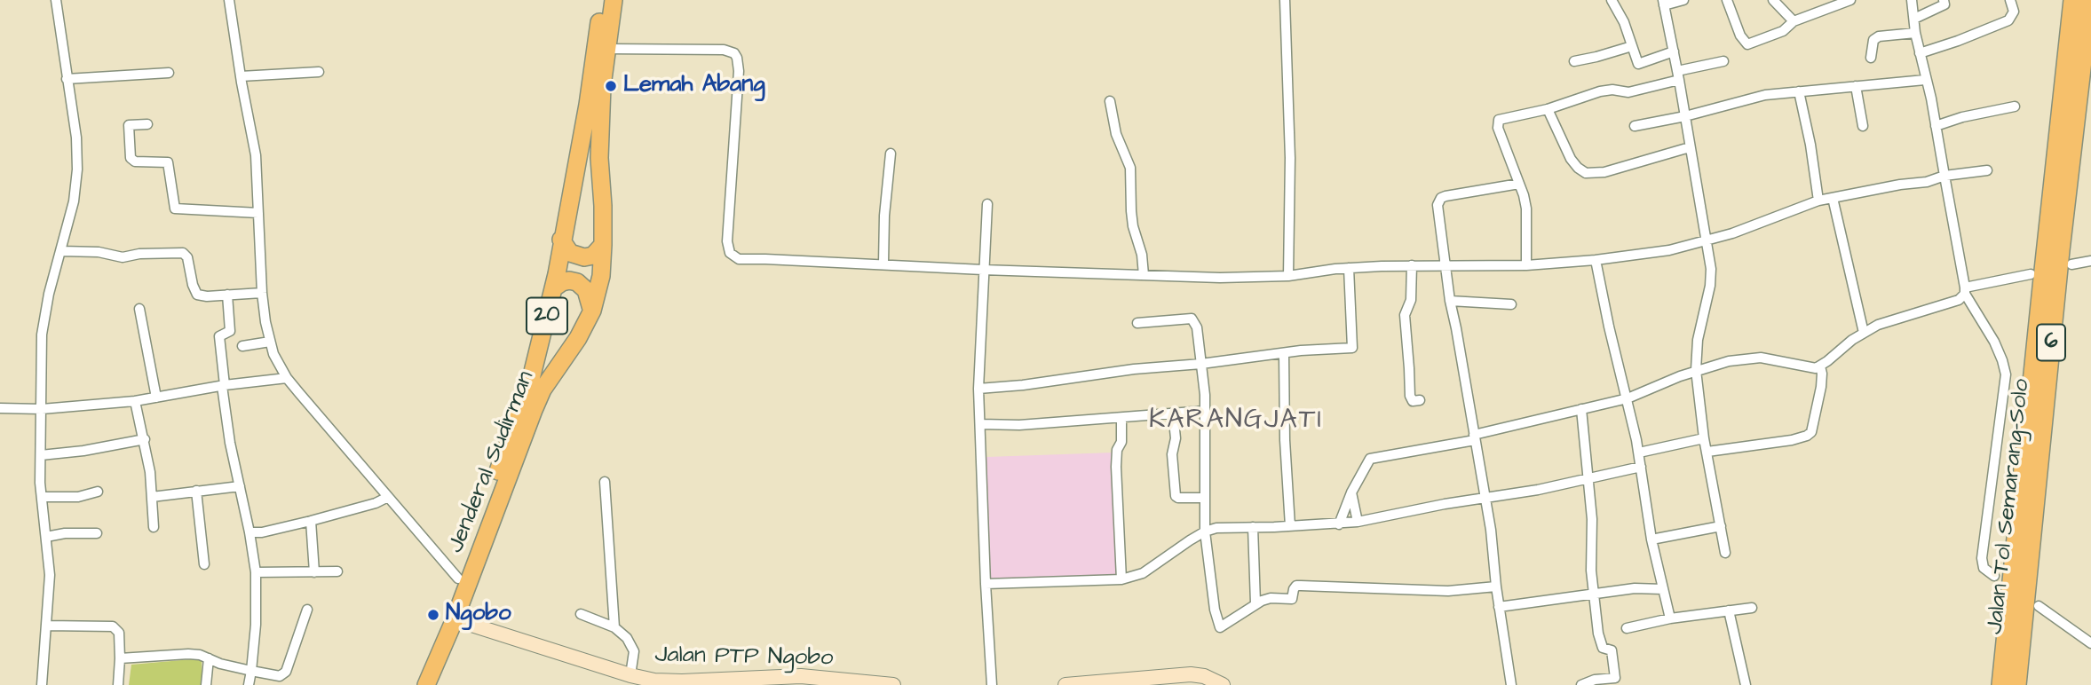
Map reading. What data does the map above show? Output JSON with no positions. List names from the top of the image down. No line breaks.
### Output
{"streets":{"highway":["20","6","Jenderal Sudirman","Jalan Tol Semarang–Solo"],"main road":["Jalan PTP Ngobo"]},"crossings":[["Jenderal Sudirman","Jalan PTP Ngobo"]],"districts":["KARANGJATI"],"places":["Lemah Abang","Ngobo"]}
